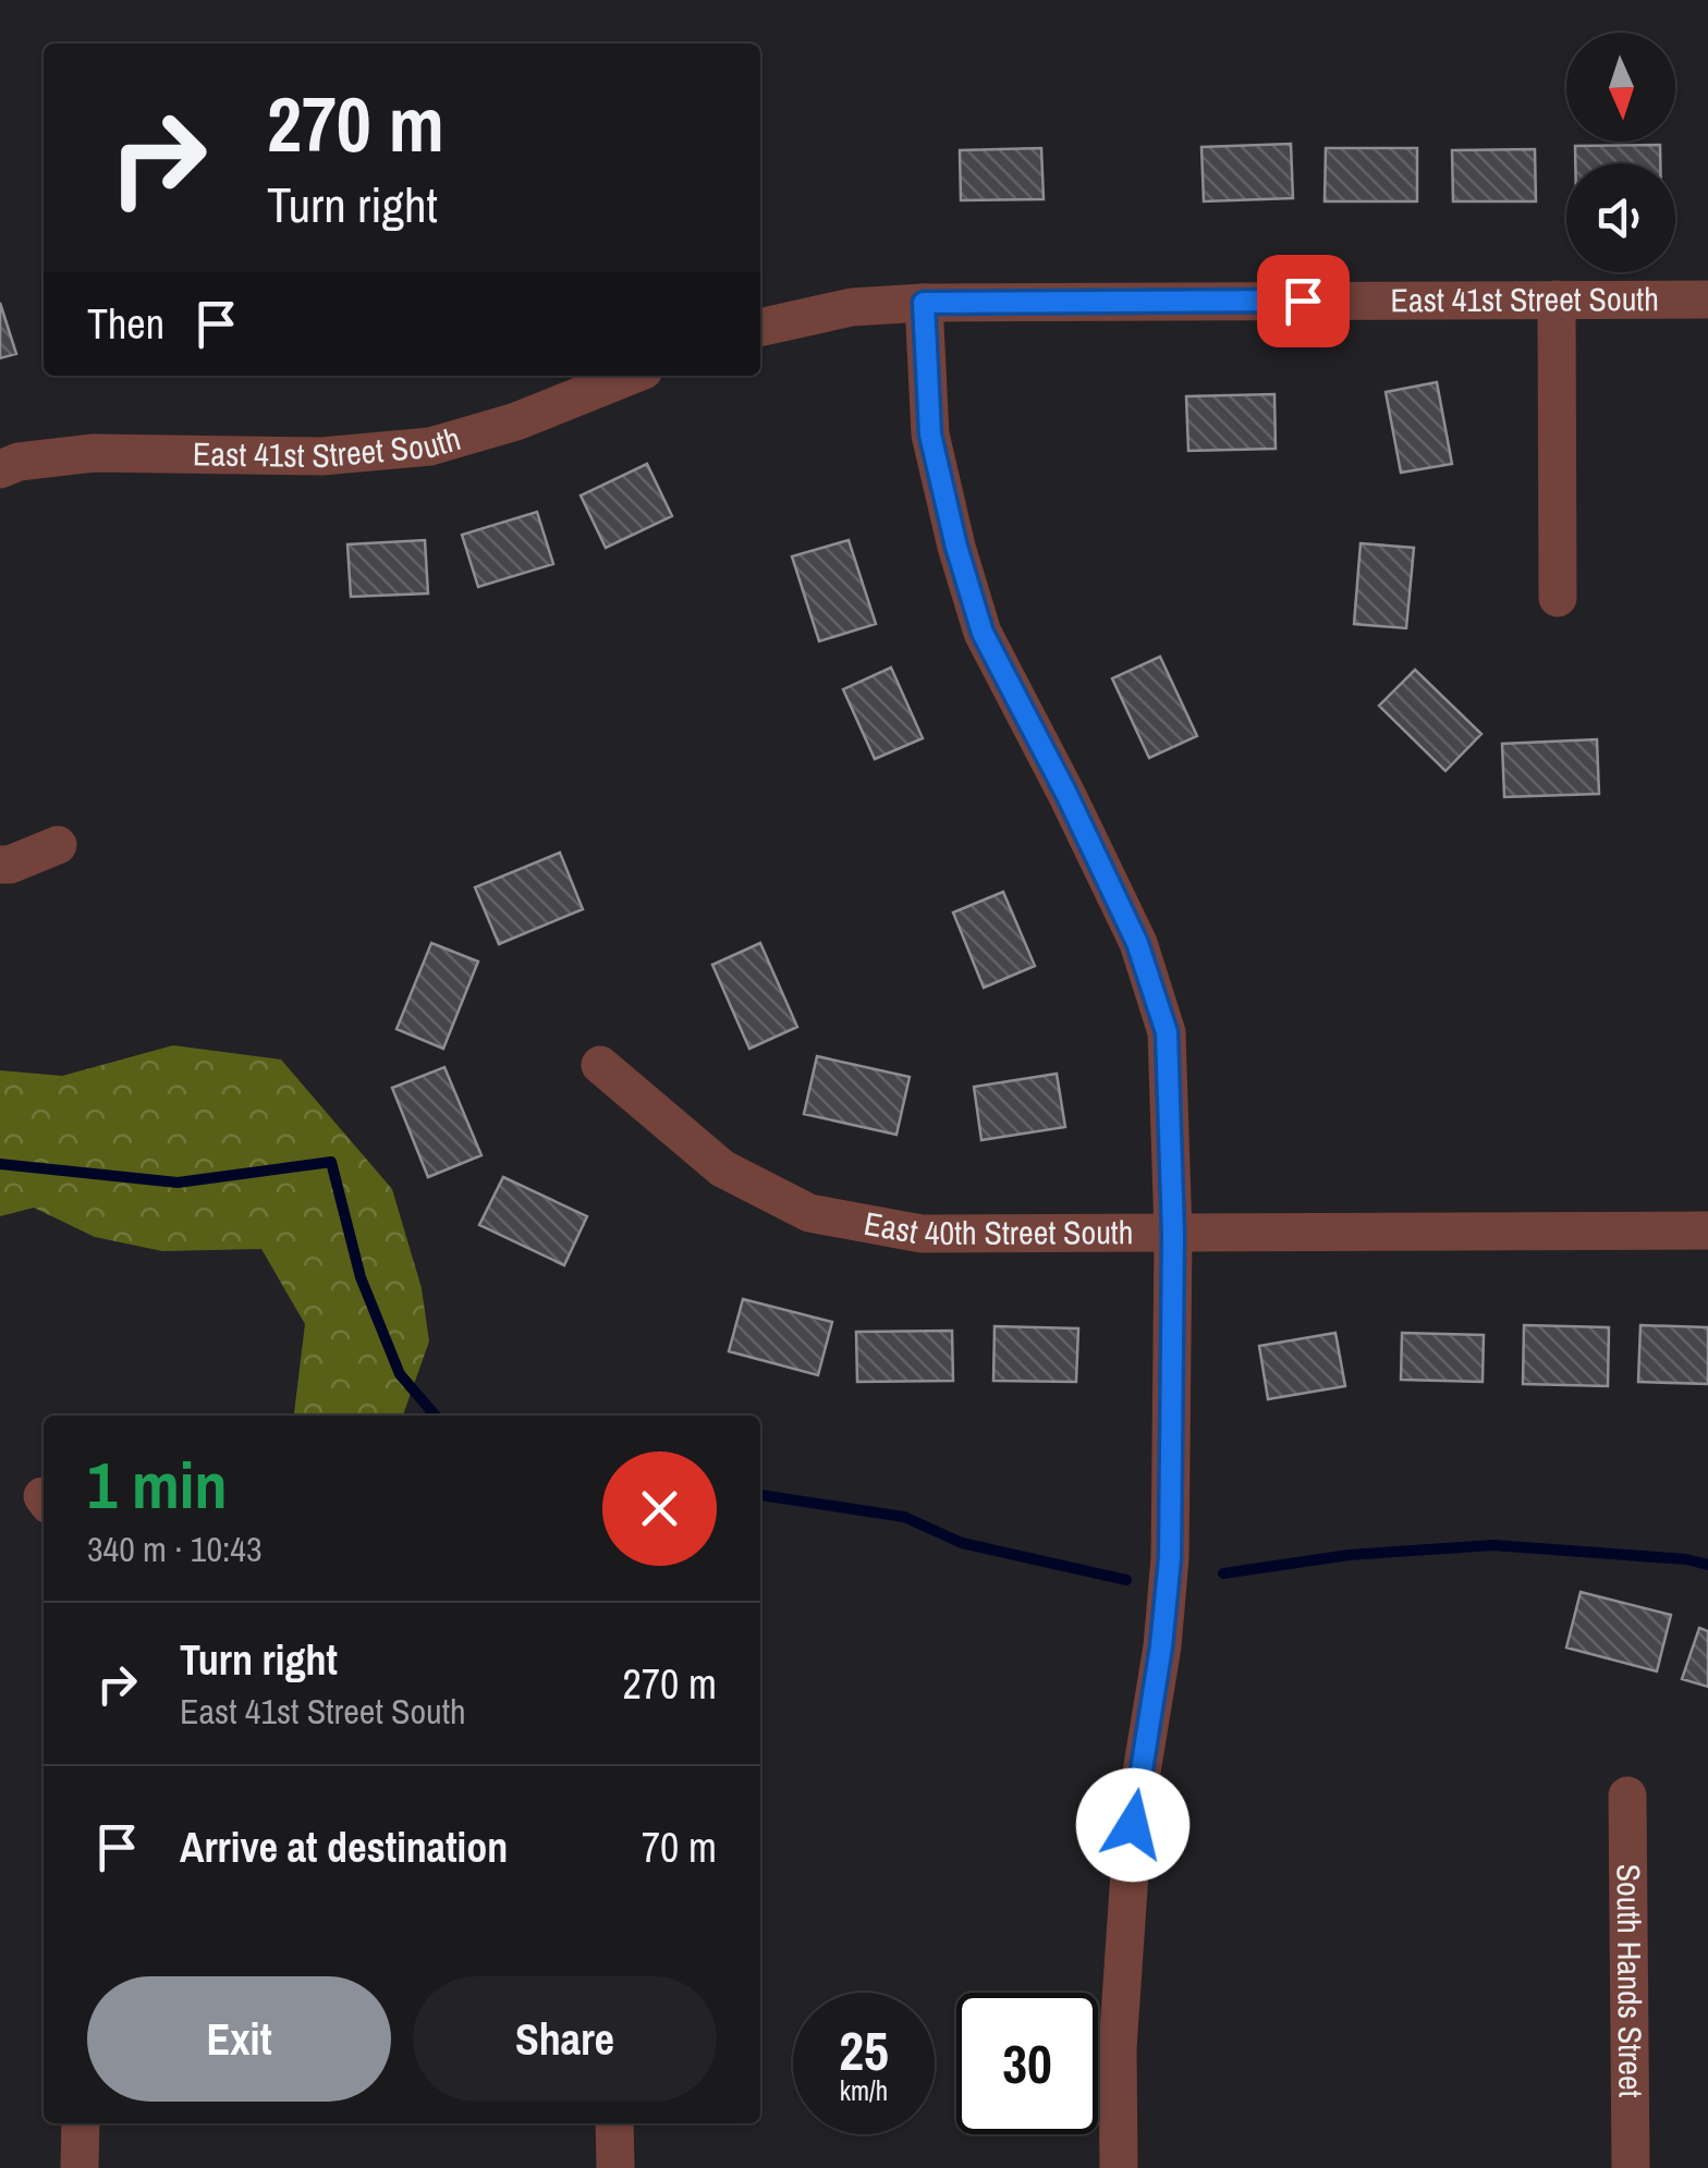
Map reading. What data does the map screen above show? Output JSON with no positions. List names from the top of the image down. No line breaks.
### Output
{"streets":{"street":["East 41st Street South","East 40th Street South","South Hands Street"]},"north":"bottom","page":{"turn":["270 m","Turn right"],"then":"Then","heading":["1 min","340 m · 10:43"],"list":[{"name":"Turn right","note":"East 41st Street South","value":"270 m"},{"name":"Arrive at destination","value":"70 m"}],"buttons":["Exit","Share"],"speed":"25 km/h","limit":"30"}}
